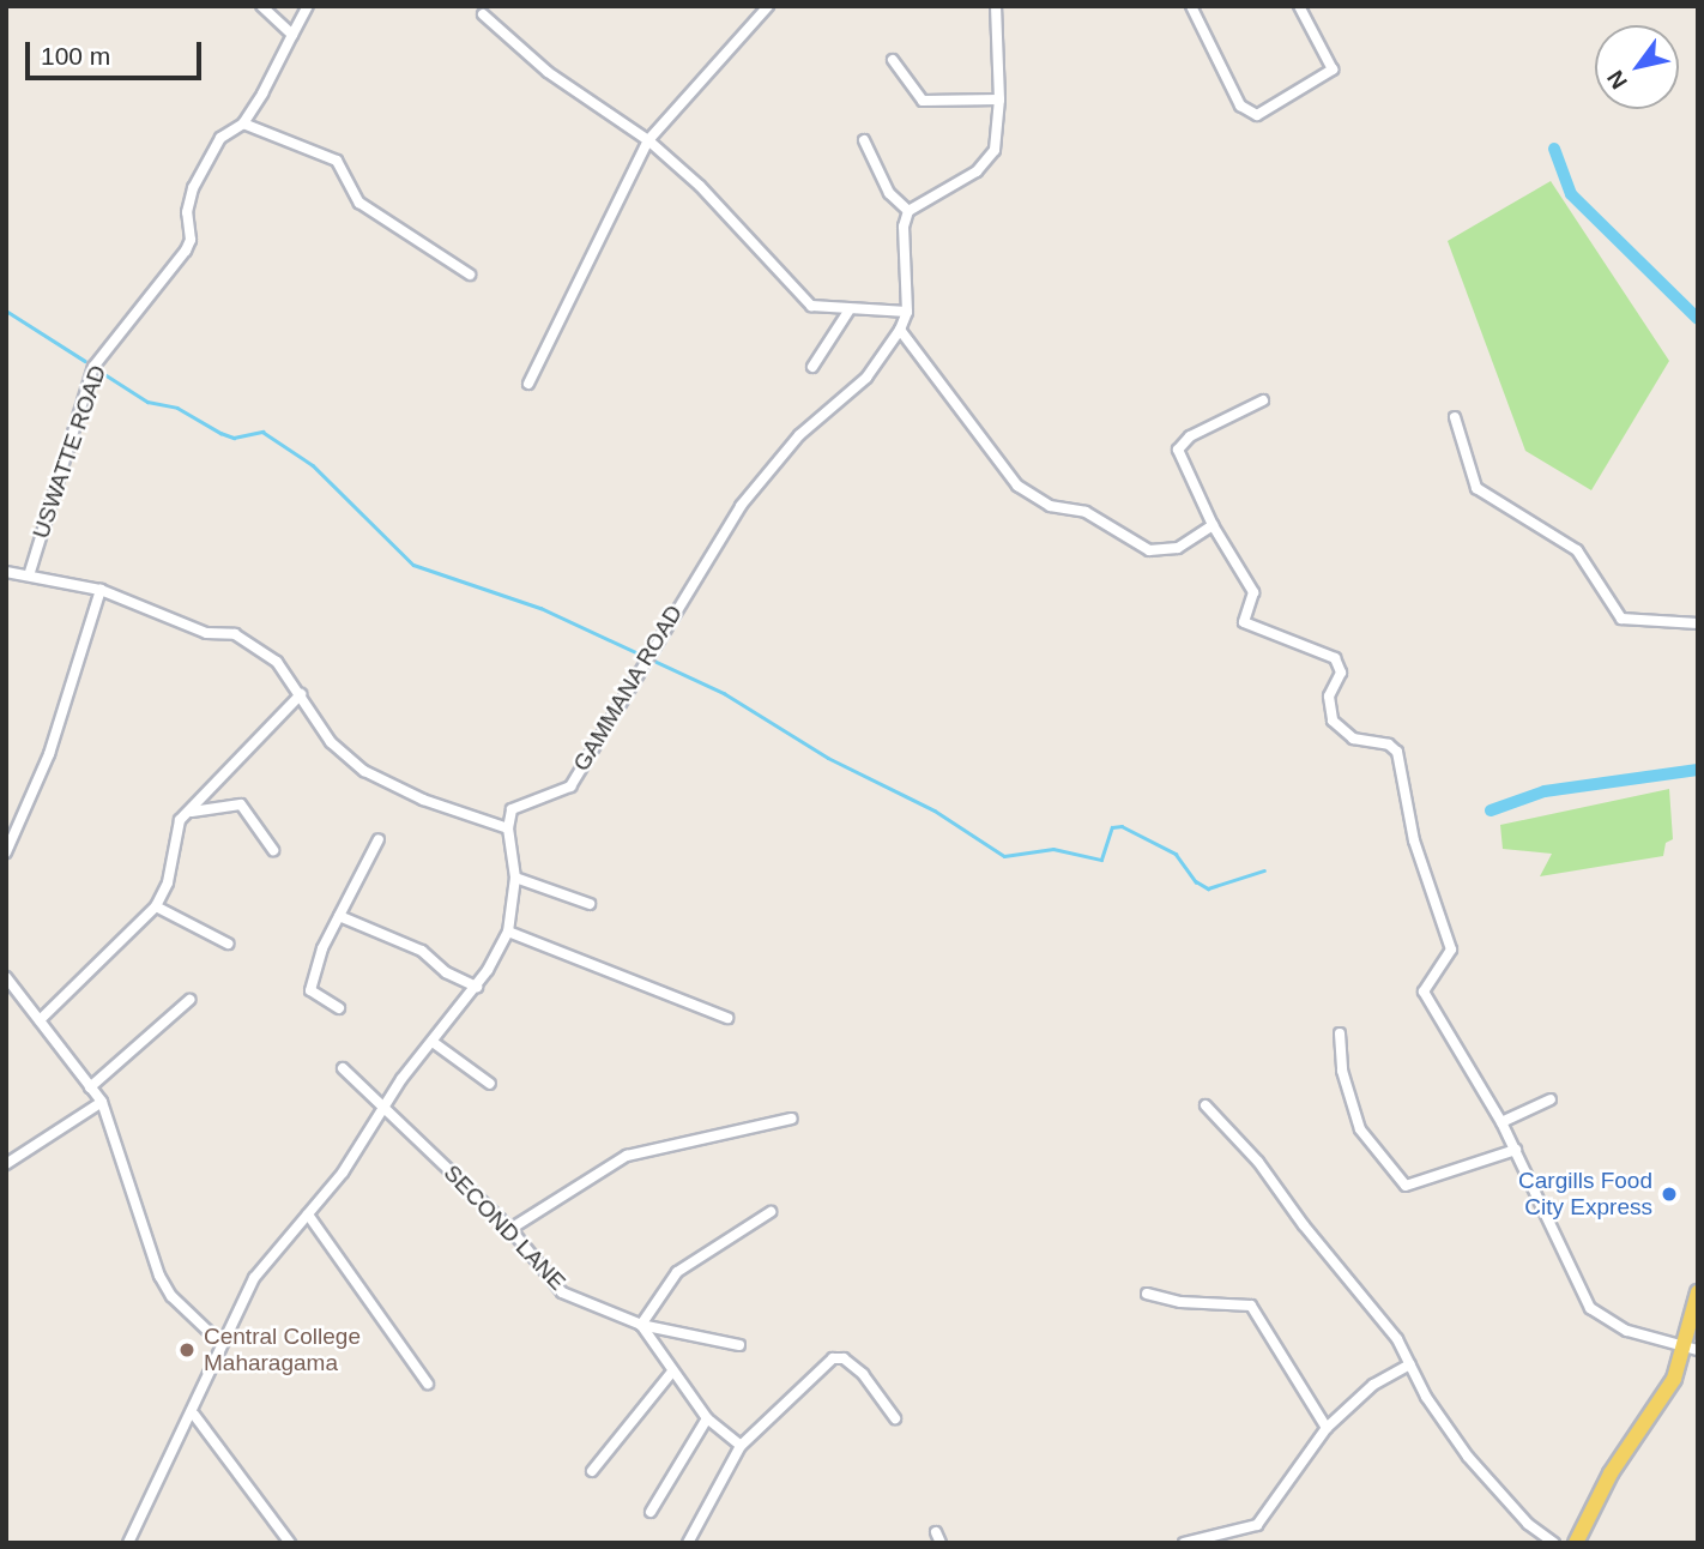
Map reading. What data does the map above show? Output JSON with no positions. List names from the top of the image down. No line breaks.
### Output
{"streets":{"street":["USWATTE ROAD","GAMMANA ROAD","SECOND LANE"]},"places":["Cargills Food City Express","Central College Maharagama"],"scale_bar":"100 m","north":"bottom left"}
